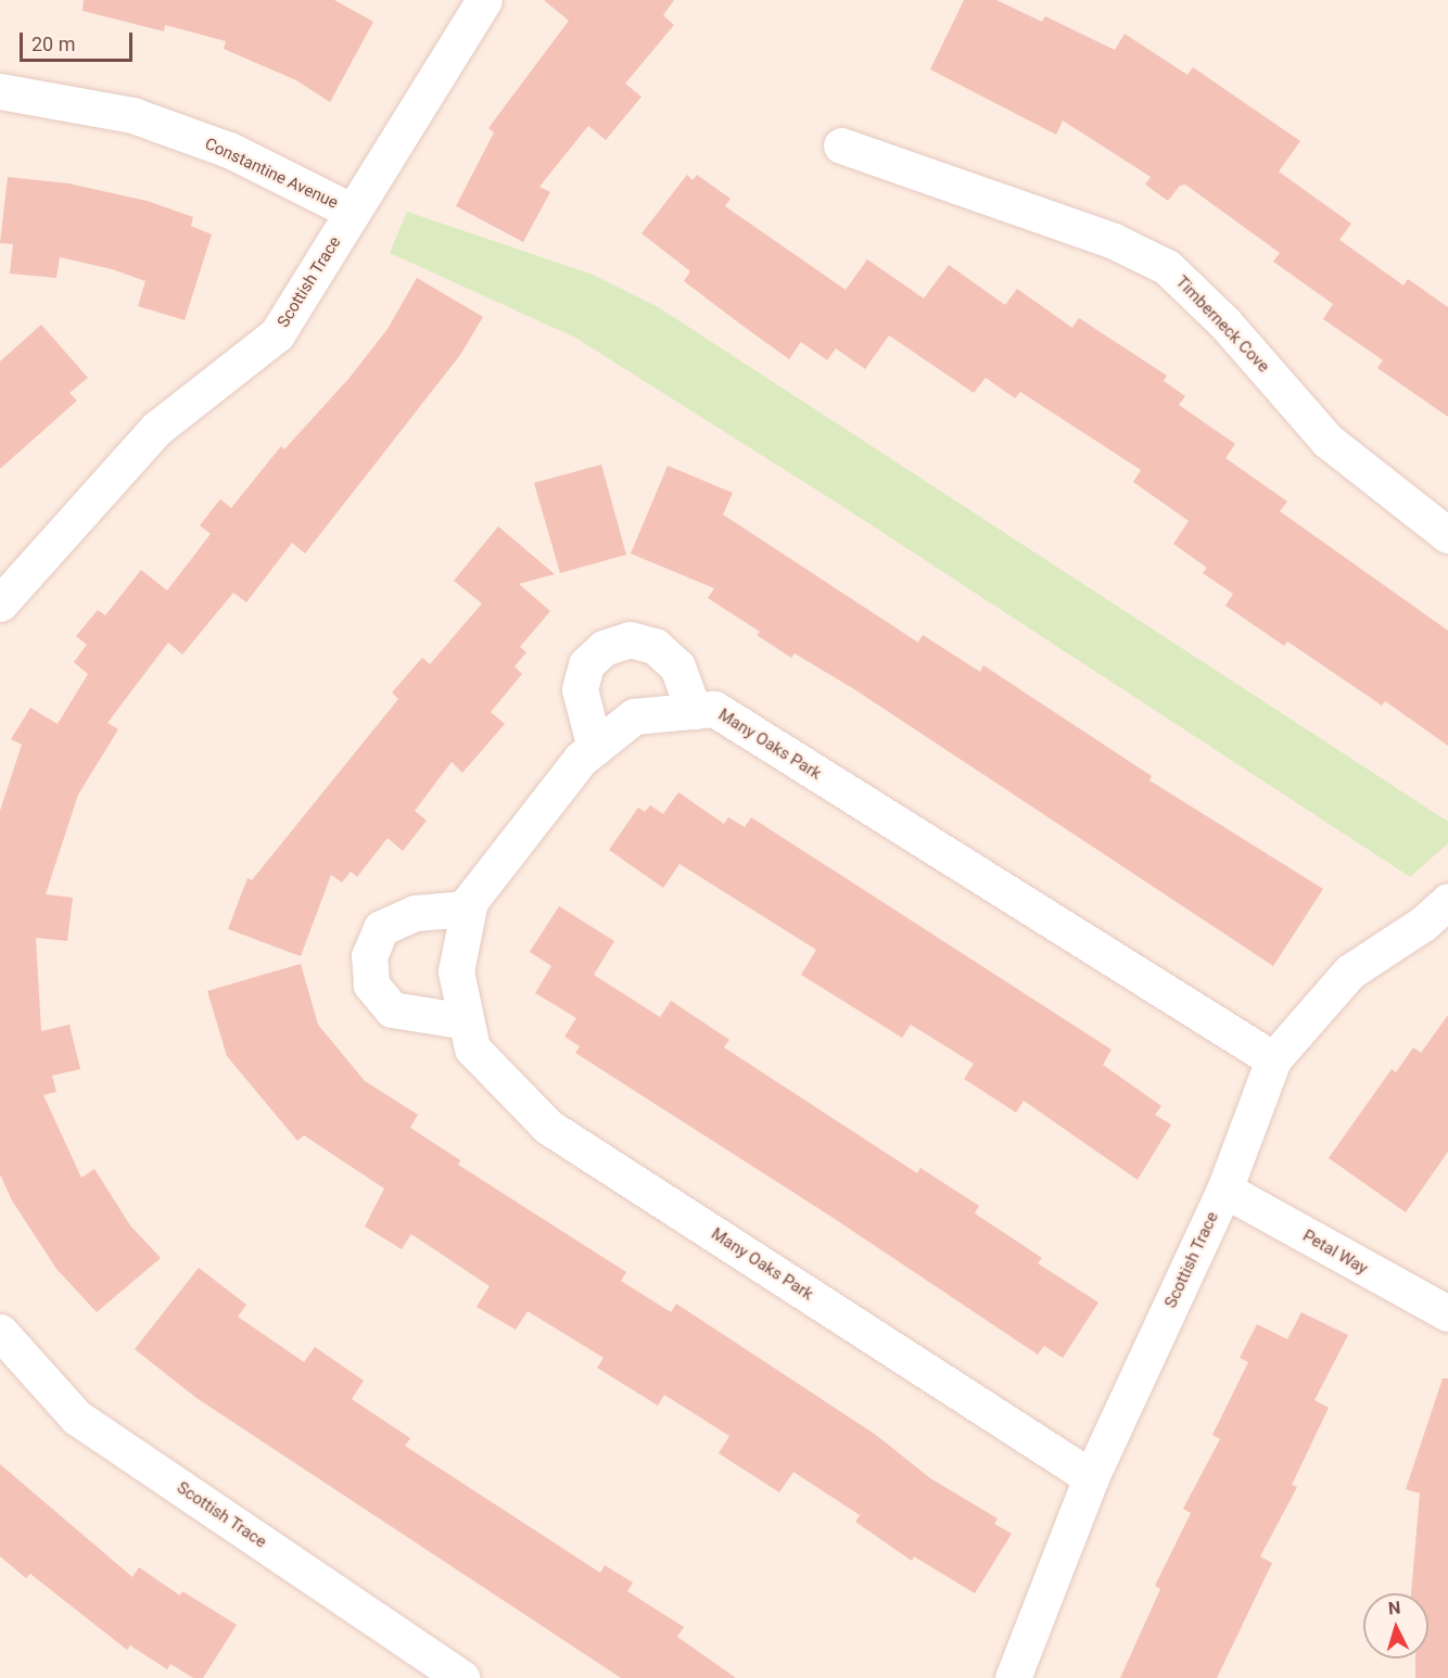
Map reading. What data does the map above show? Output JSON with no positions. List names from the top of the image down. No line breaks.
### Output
{"streets":{"street":["Constantine Avenue","Scottish Trace","Timberneck Cove","Many Oaks Park","Petal Way"]},"crossings":[["Constantine Avenue","Scottish Trace"],["Scottish Trace","Many Oaks Park"],["Scottish Trace","Petal Way"]],"scale_bar":"20 m","north":"top"}
